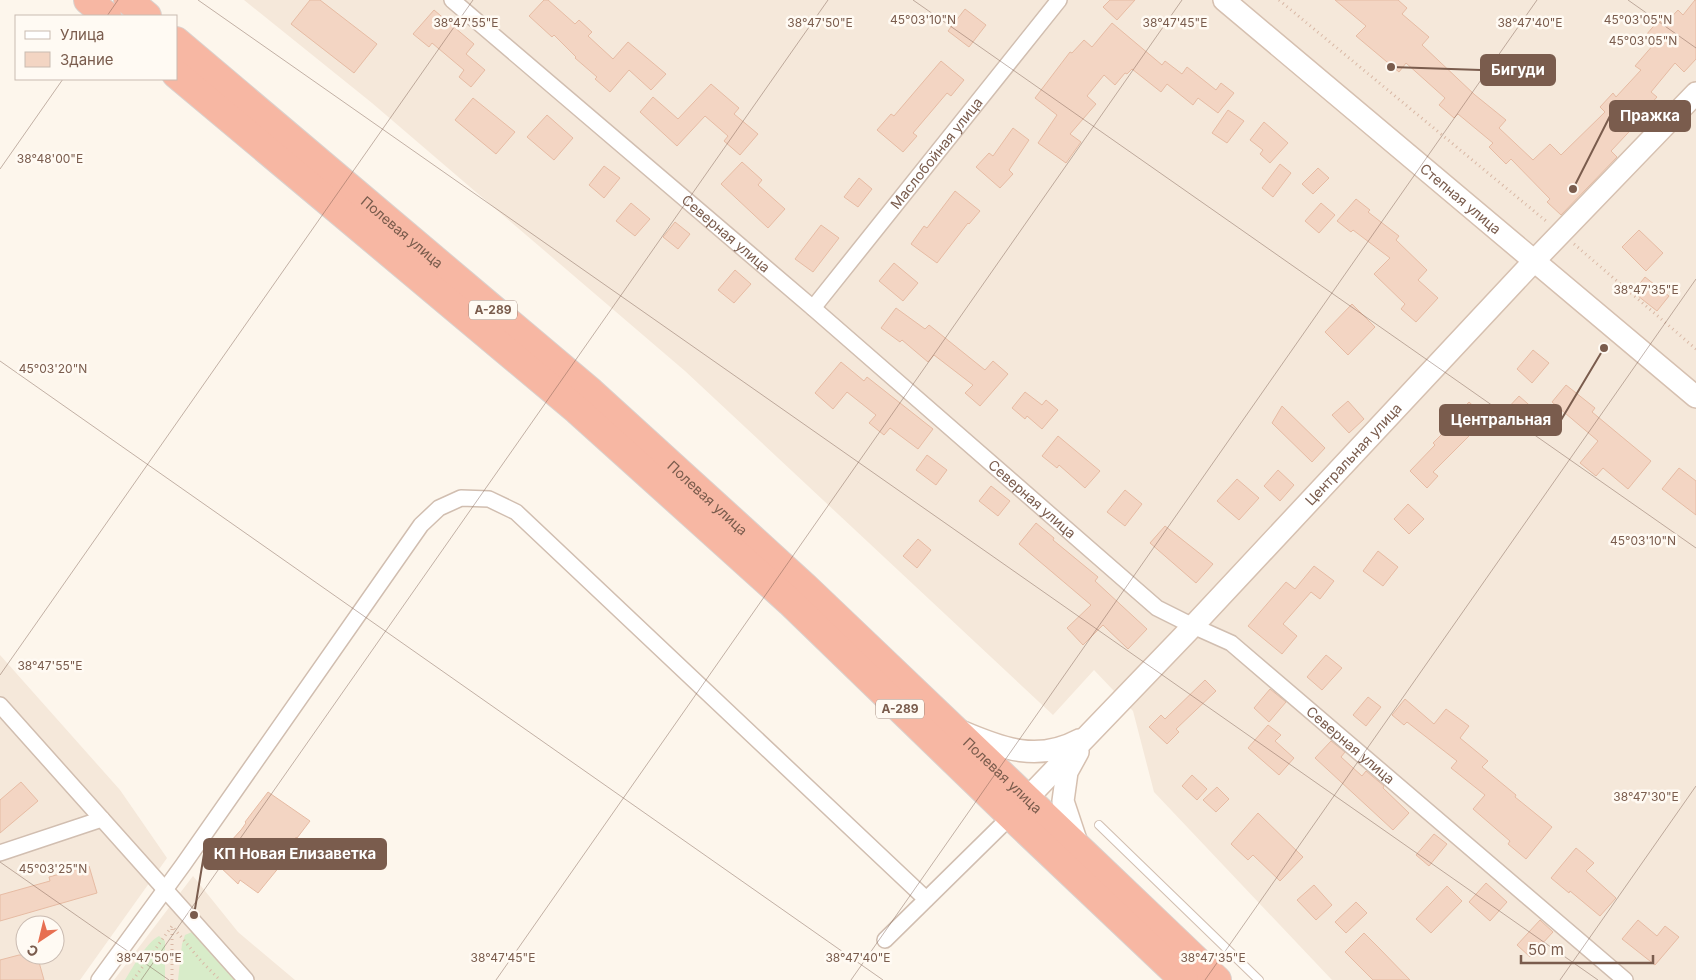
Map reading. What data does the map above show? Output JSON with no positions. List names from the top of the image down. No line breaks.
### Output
{"streets":{"highway":["Полевая улица","А-289"],"street":["Маслобойная улица","Степная улица","Северная улица","Центральная улица"]},"crossings":[["Маслобойная улица","Северная улица"],["Степная улица","Центральная улица"],["Полевая улица","А-289"],["Полевая улица","Центральная улица"],["Северная улица","Центральная улица"],["А-289","Центральная улица"]],"places":["Бигуди","Пражка","Центральная","КП Новая Елизаветка"],"legend":["Улица","Здание"],"scale_bar":"50 m","north":"bottom left","coordinates":["45°03'05\"N","45°03'10\"N","38°47'55\"E","38°47'50\"E","38°47'45\"E","38°47'40\"E","38°48'00\"E","38°47'35\"E","45°03'20\"N","38°47'30\"E","45°03'25\"N"]}
